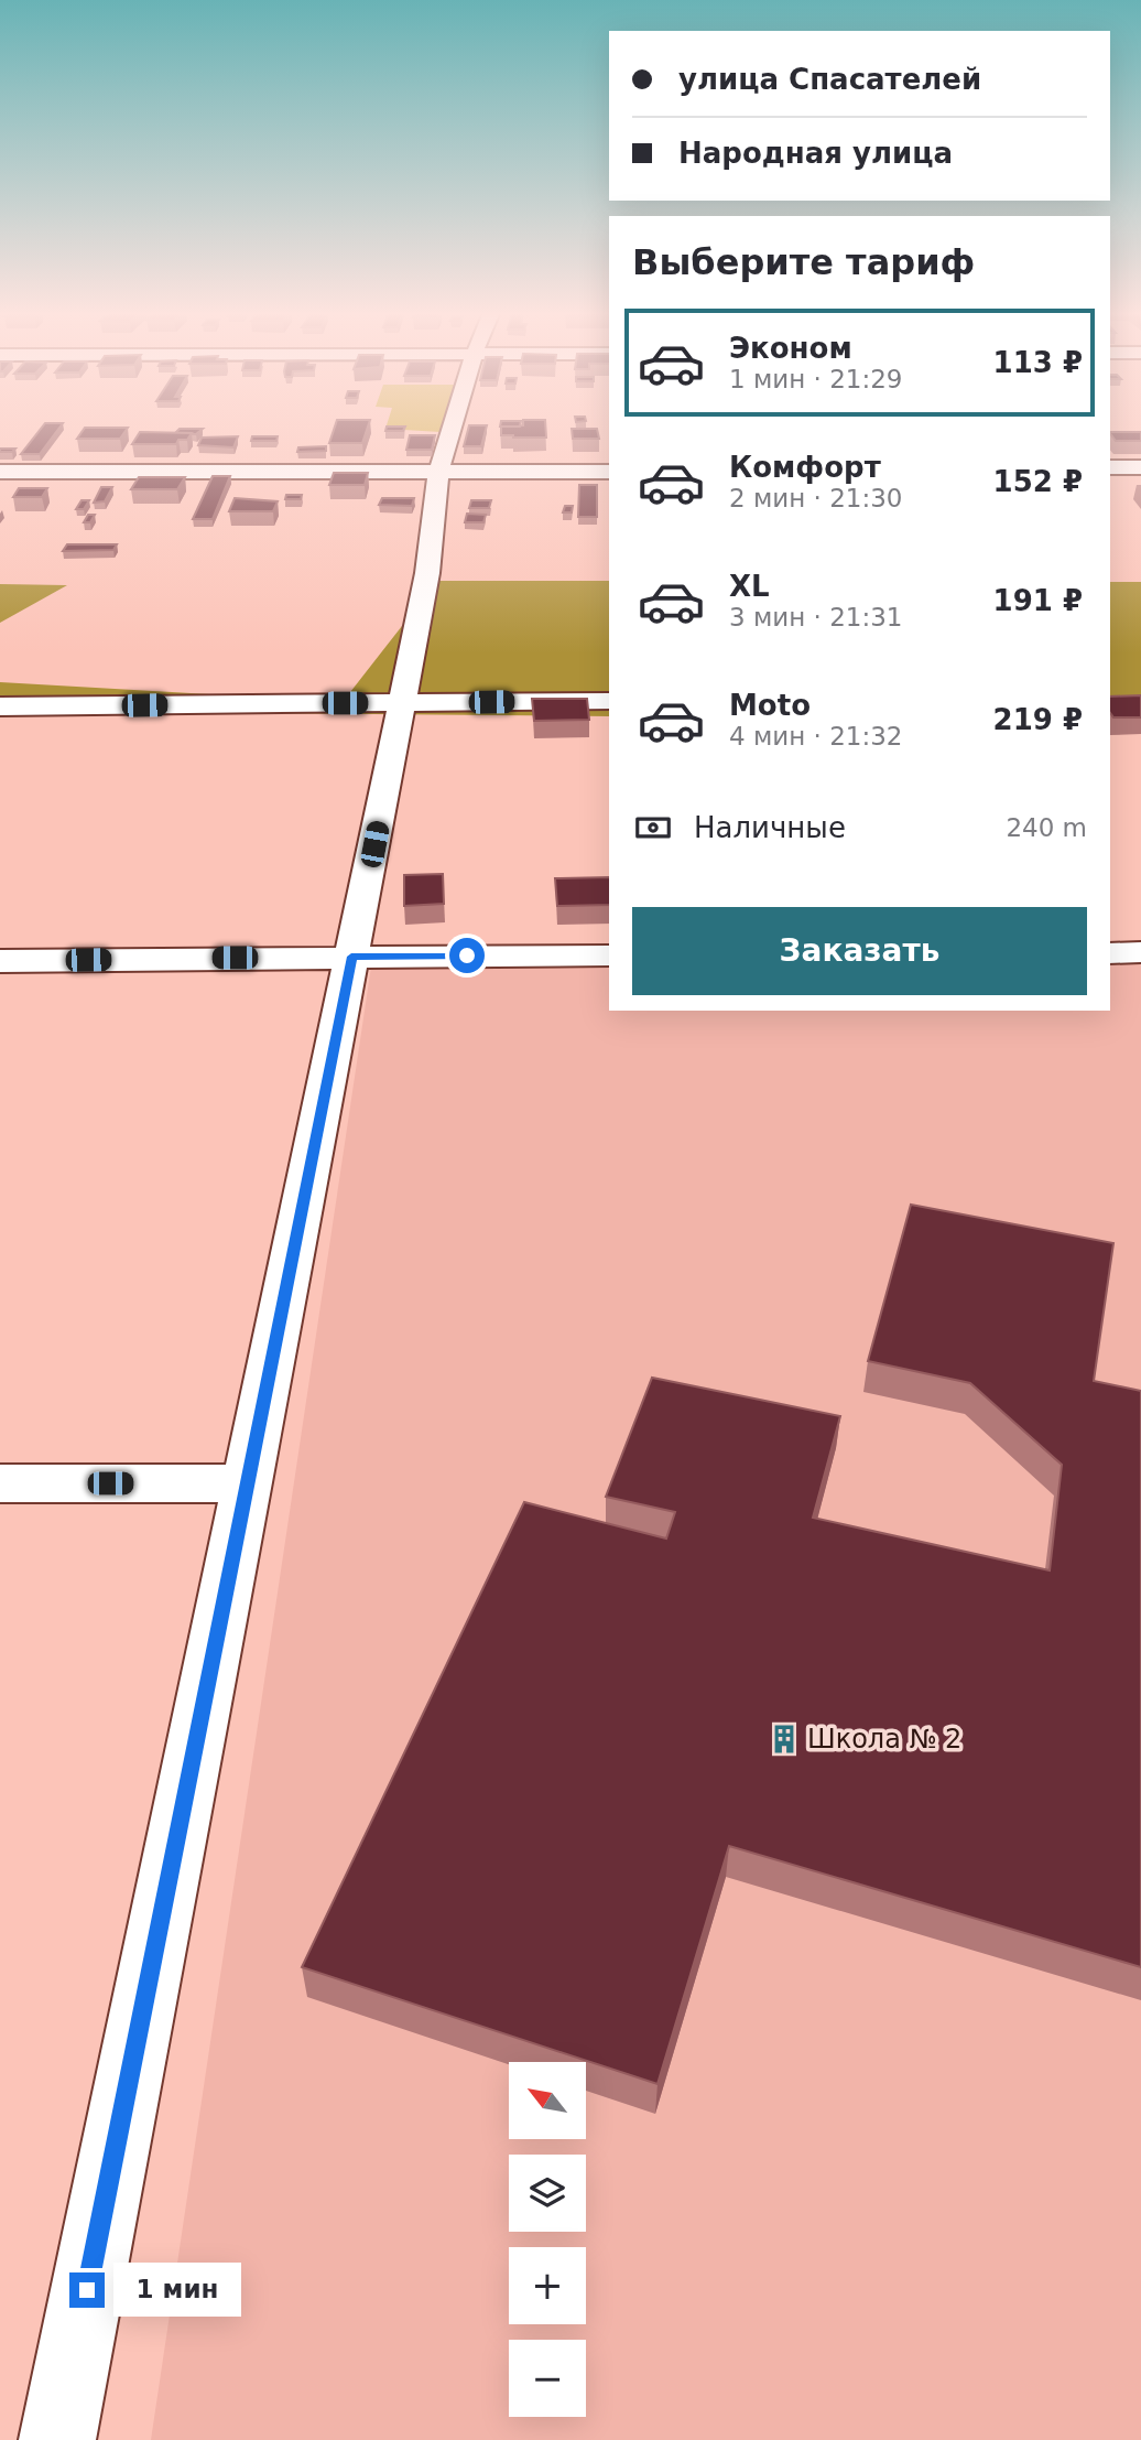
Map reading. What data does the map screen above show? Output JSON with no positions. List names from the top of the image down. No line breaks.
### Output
{"places":{"building":["Школа № 2"]},"north":"top left","page":{"banner":["улица Спасателей","Народная улица"],"heading":"Выберите тариф","list":[{"name":"Эконом","note":"1 мин · 21:29","value":"113 ₽"},{"name":"Комфорт","note":"2 мин · 21:30","value":"152 ₽"},{"name":"XL","note":"3 мин · 21:31","value":"191 ₽"},{"name":"Moto","note":"4 мин · 21:32","value":"219 ₽"}],"pay":["Наличные","240 m"],"buttons":"Заказать","map_buttons":["+","−"],"bubble":"1 мин"}}
